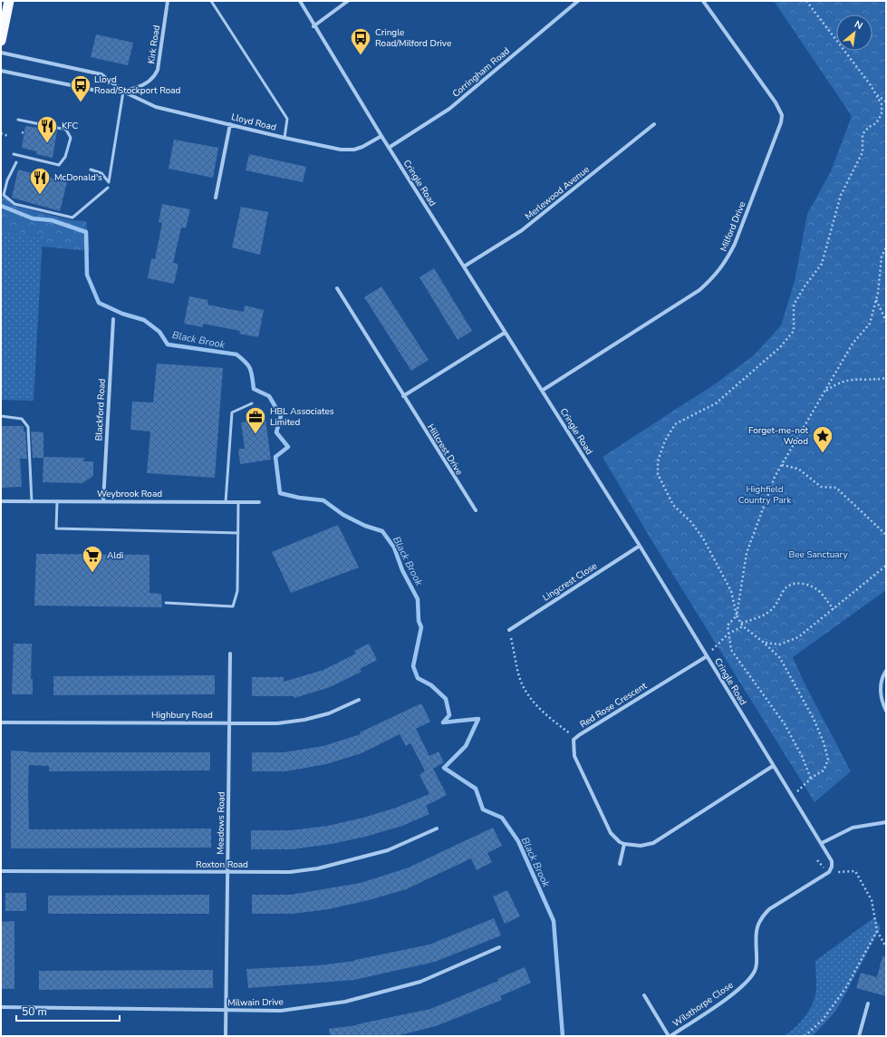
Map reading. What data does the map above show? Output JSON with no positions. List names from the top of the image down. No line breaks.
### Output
{"streets":{"street":["Kirk Road","Corringham Road","Lloyd Road","Cringle Road","Merlewood Avenue","Milford Drive","Blackford Road","Hillcrest Drive","Weybrook Road","Lingcrest Close","Red Rose Crescent","Highbury Road","Meadows Road","Roxton Road","Milwain Drive","Wilsthorpe Close"]},"crossings":[["Kirk Road","Lloyd Road"],["Corringham Road","Cringle Road"],["Lloyd Road","Cringle Road"],["Cringle Road","Merlewood Avenue"],["Cringle Road","Milford Drive"],["Cringle Road","Lingcrest Close"],["Cringle Road","Red Rose Crescent"],["Cringle Road","Wilsthorpe Close"],["Blackford Road","Weybrook Road"],["Highbury Road","Meadows Road"],["Meadows Road","Roxton Road"],["Meadows Road","Milwain Drive"]],"water":["Black Brook"],"parks":["Highfield Country Park","Bee Sanctuary"],"places":{"bus stop":["Cringle Road/Milford Drive","Lloyd Road/Stockport Road"],"restaurant":["KFC","McDonald's"],"office":["HBL Associates Limited"],"place":["Forget-me-not Wood"],"supermarket":["Aldi"]},"scale_bar":"50 m","north":"top right"}
